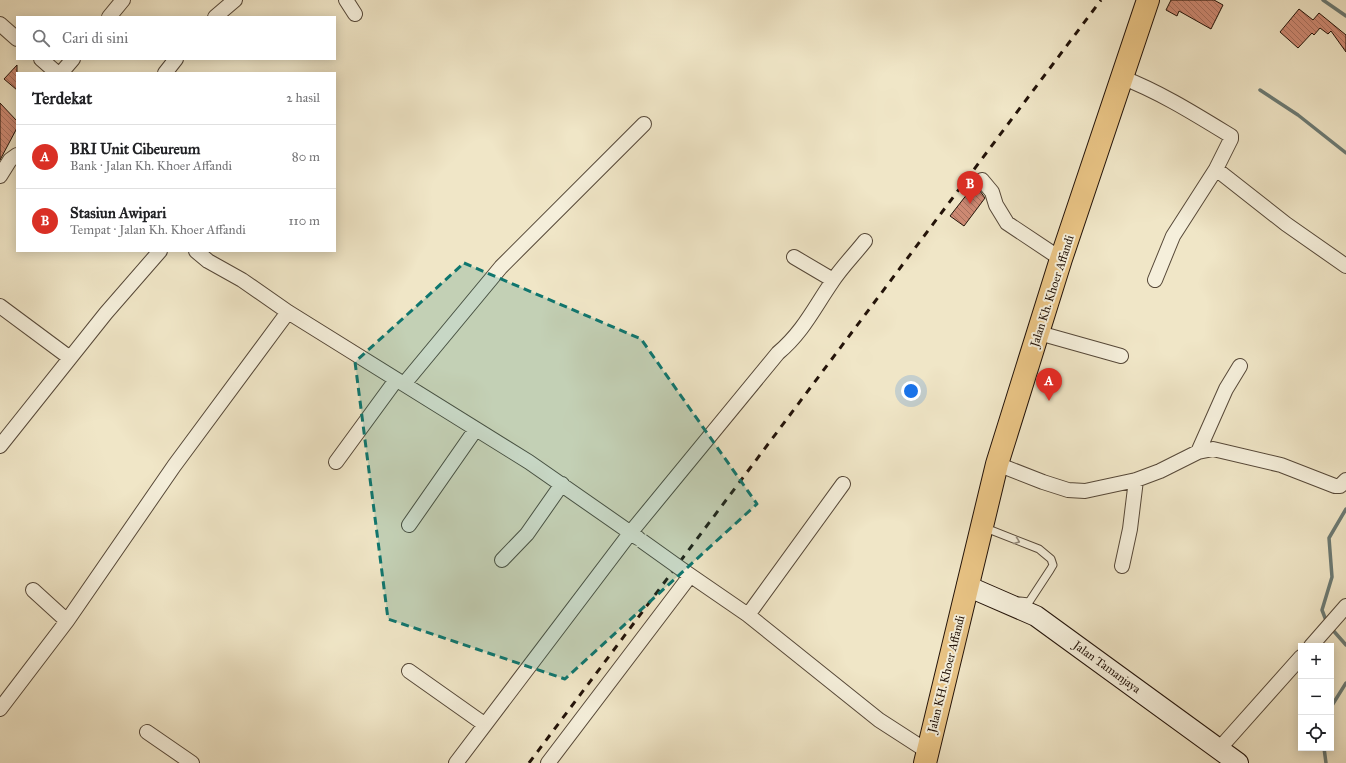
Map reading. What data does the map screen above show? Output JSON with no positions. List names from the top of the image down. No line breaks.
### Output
{"streets":{"main road":["Jalan Kh. Khoer Affandi","Jalan KH. Khoer Affandi"],"street":["Jalan Tamanjaya"]},"crossings":[["Jalan Kh. Khoer Affandi","Jalan Tamanjaya"],["Jalan Kh. Khoer Affandi","Jalan KH. Khoer Affandi"],["Jalan Tamanjaya","Jalan KH. Khoer Affandi"]],"page":{"search":"Cari di sini","heading":["Terdekat","2 hasil"],"list":[{"mark":"A","name":"BRI Unit Cibeureum","note":"Bank · Jalan Kh. Khoer Affandi","value":"80 m"},{"mark":"B","name":"Stasiun Awipari","note":"Tempat · Jalan Kh. Khoer Affandi","value":"110 m"}],"pins":["B","A"],"map_buttons":["+","−"]}}
